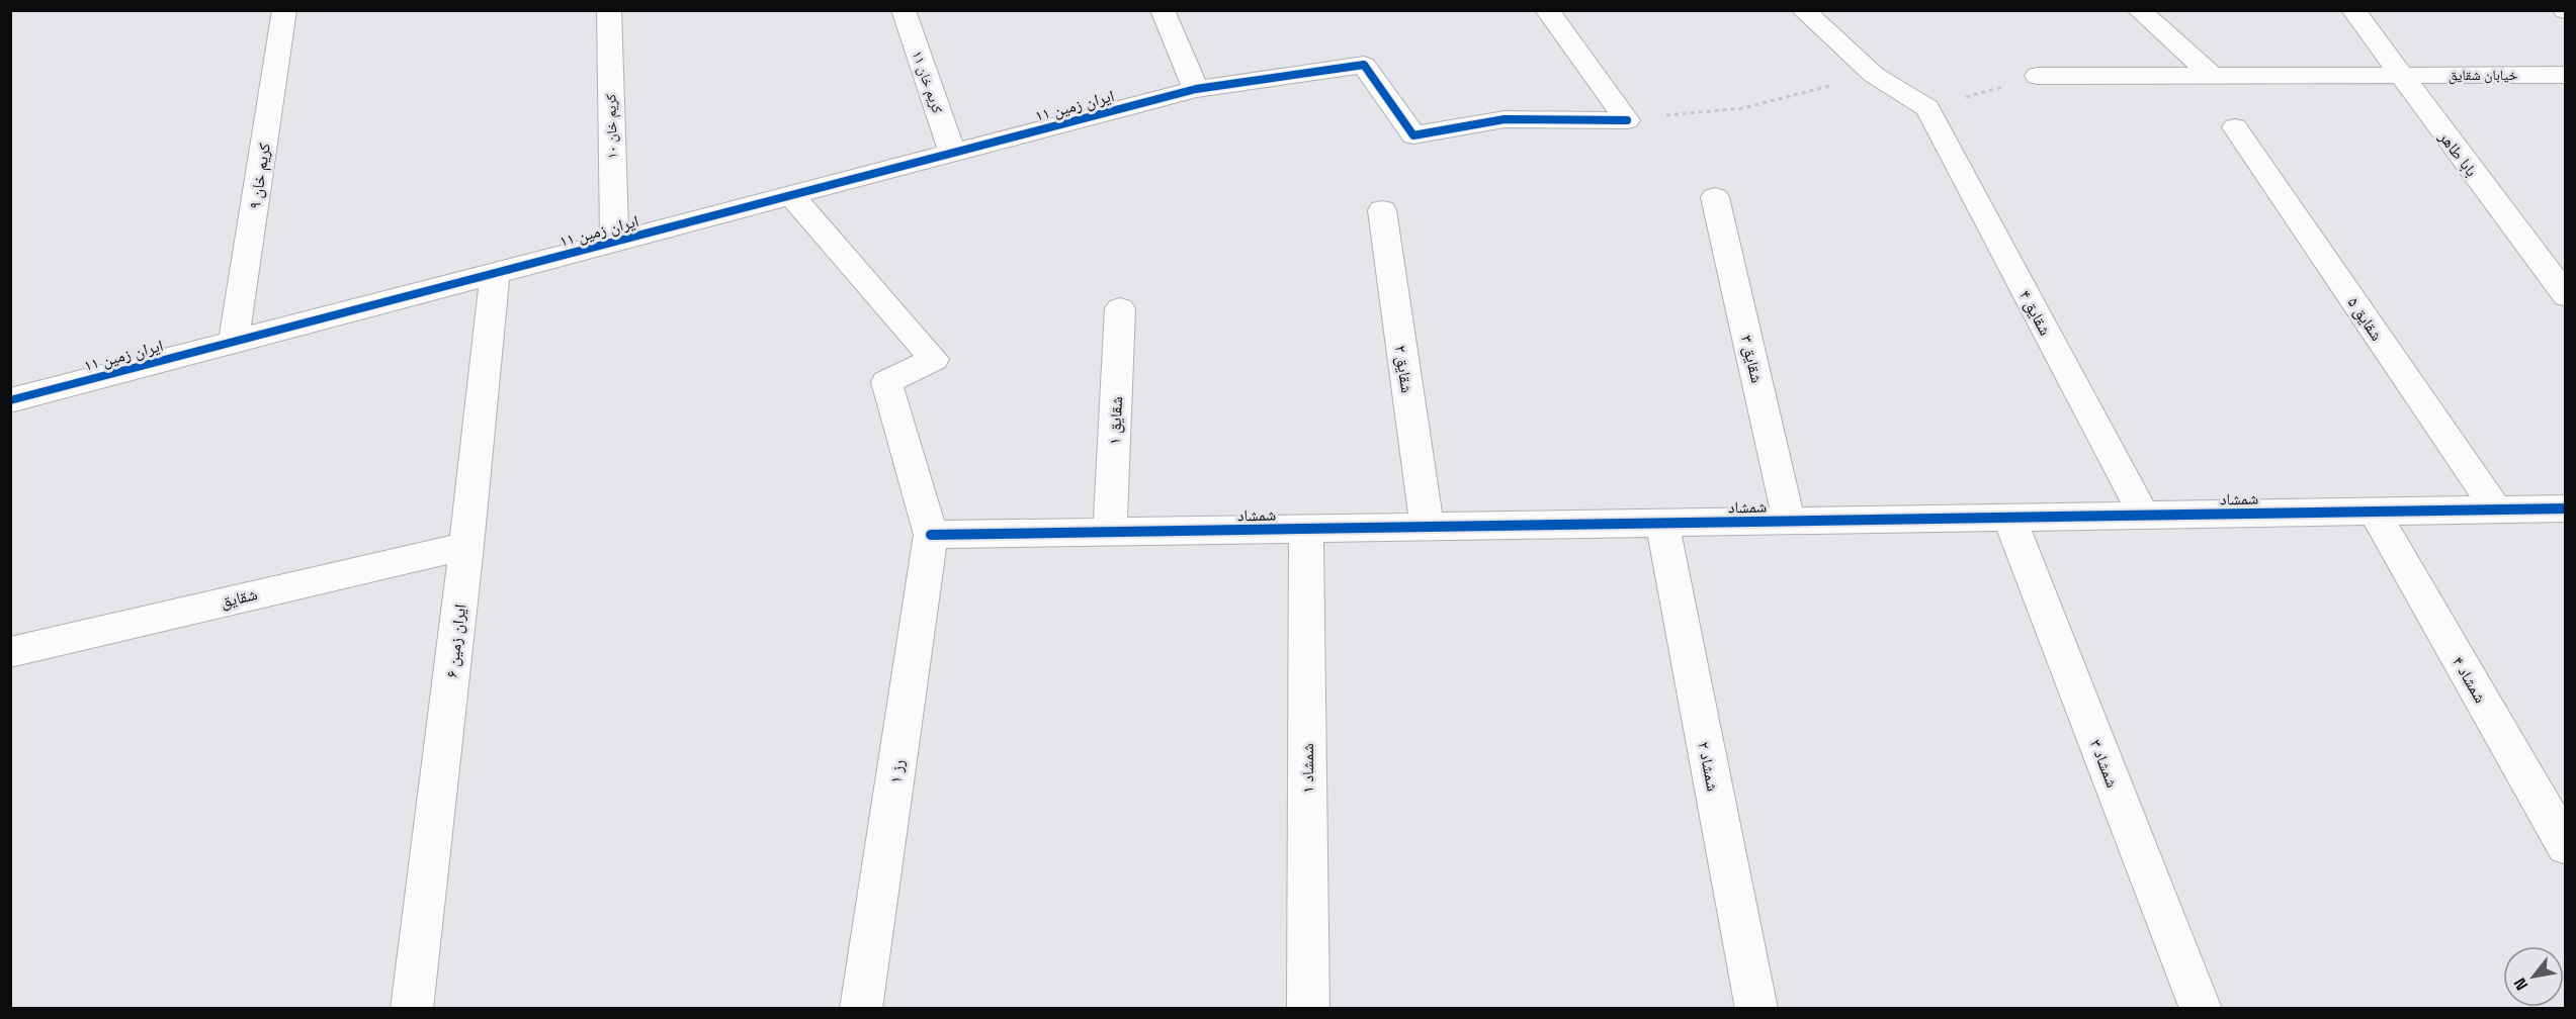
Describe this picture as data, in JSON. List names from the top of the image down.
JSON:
{
  "streets": {
    "street": [
      "خیابان شقایق",
      "کریم خان ۱۱",
      "ایران زمین ۱۱",
      "کریم خان ۱۰",
      "بابا طاهر",
      "کریم خان ۹",
      "شقایق ۴",
      "شقایق ۵",
      "شقایق ۳",
      "شقایق ۲",
      "شقایق ۱",
      "شمشاد",
      "شقایق",
      "ایران زمین ۶",
      "شمشاد ۴",
      "شمشاد ۳",
      "شمشاد ۲",
      "شمشاد ۱",
      "رز ۱"
    ]
  },
  "crossings": [
    ["خیابان شقایق", "بابا طاهر"],
    ["کریم خان ۱۱", "ایران زمین ۱۱"],
    ["ایران زمین ۱۱", "کریم خان ۱۰"],
    ["ایران زمین ۱۱", "کریم خان ۹"],
    ["ایران زمین ۱۱", "ایران زمین ۶"],
    ["شقایق ۴", "شمشاد"],
    ["شقایق ۵", "شمشاد"],
    ["شقایق ۳", "شمشاد"],
    ["شقایق ۲", "شمشاد"],
    ["شقایق ۱", "شمشاد"],
    ["شمشاد", "شمشاد ۴"],
    ["شمشاد", "شمشاد ۳"],
    ["شمشاد", "شمشاد ۲"],
    ["شمشاد", "شمشاد ۱"],
    ["شمشاد", "رز ۱"],
    ["شقایق", "ایران زمین ۶"]
  ],
  "north": "bottom left"
}
